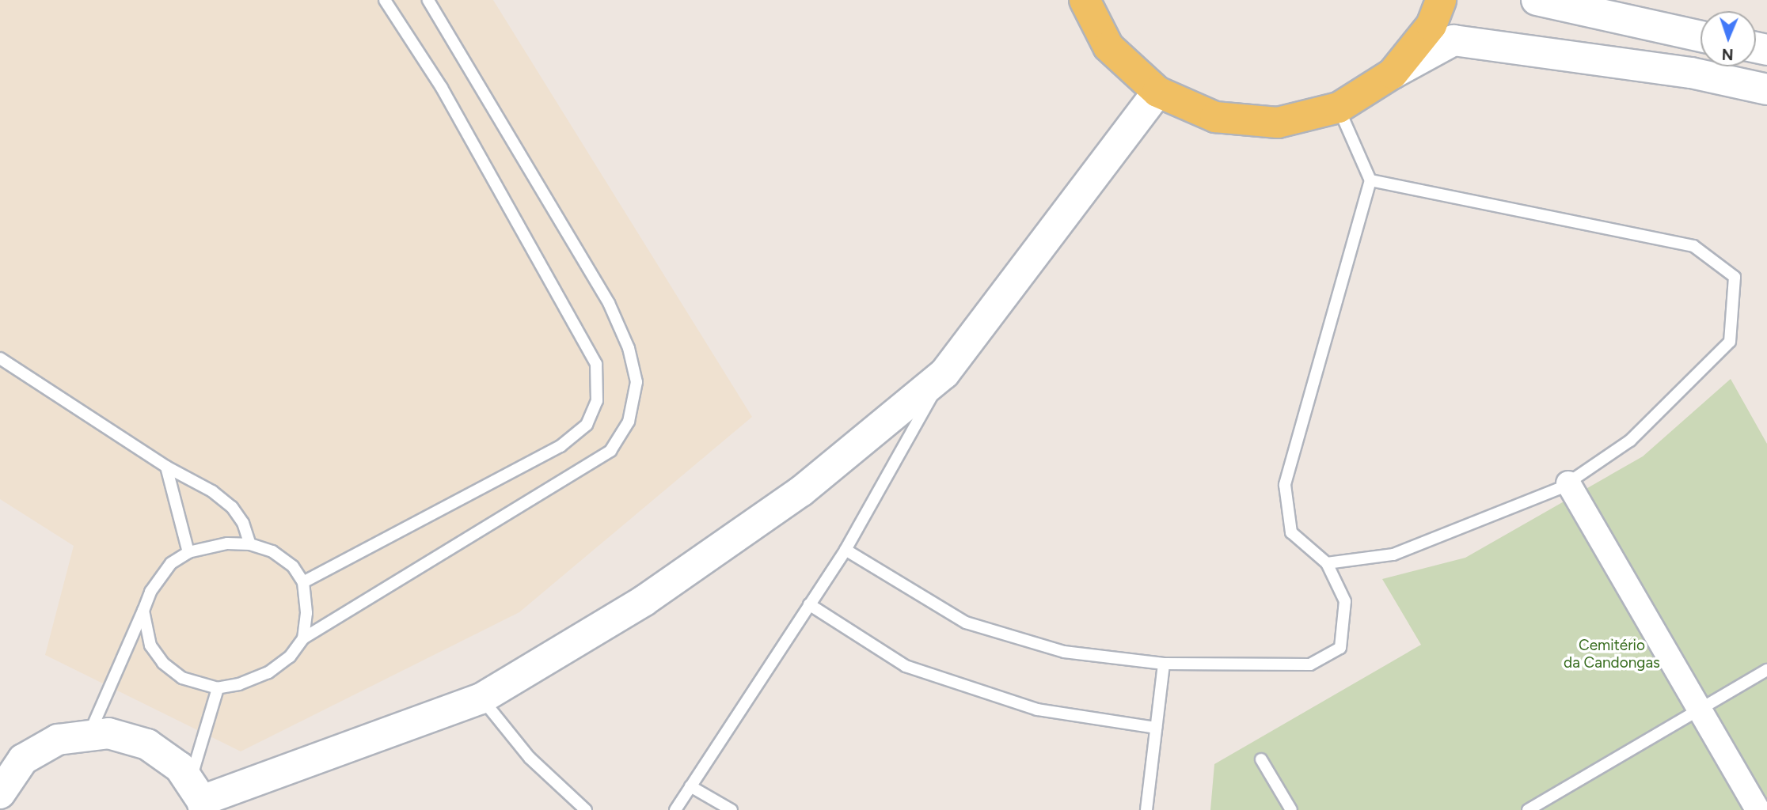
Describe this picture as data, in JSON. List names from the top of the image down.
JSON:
{
  "parks": ["Cemitério da Candongas"],
  "north": "bottom"
}
